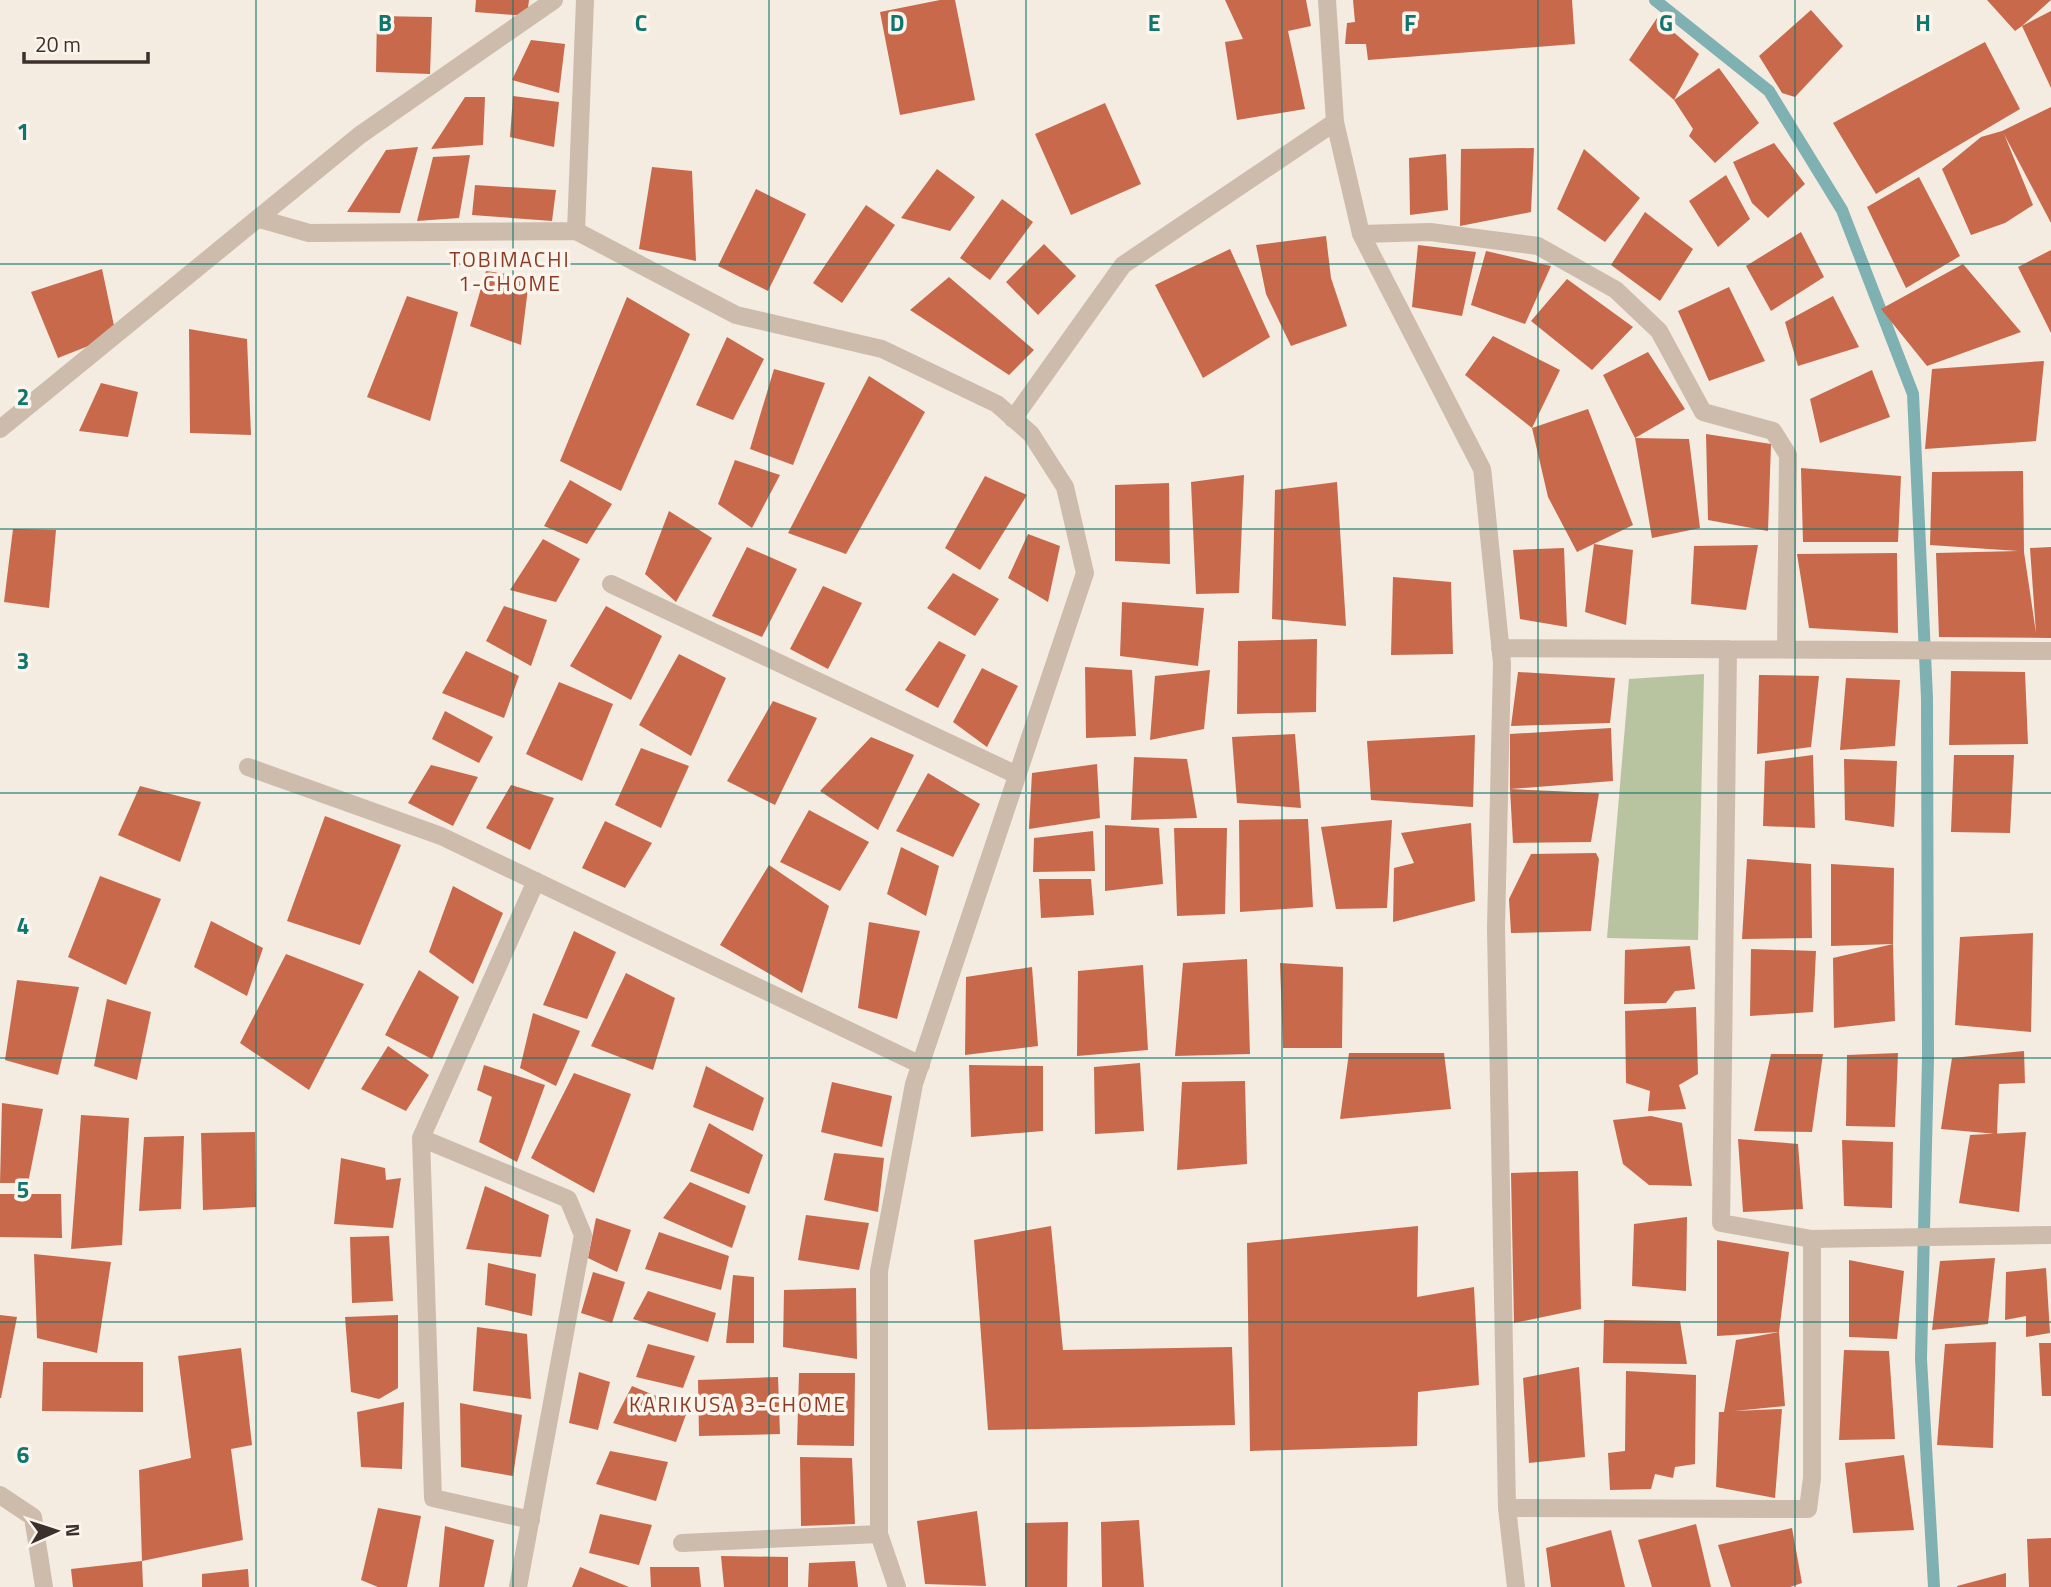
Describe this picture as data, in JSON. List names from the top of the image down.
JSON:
{
  "districts": ["TOBIMACHI 1-CHOME", "KARIKUSA 3-CHOME"],
  "scale_bar": "20 m",
  "north": "right",
  "grid": {
    "columns": [
      "B",
      "C",
      "D",
      "E",
      "F",
      "G",
      "H"
    ],
    "rows": [
      "1",
      "2",
      "3",
      "4",
      "5",
      "6"
    ]
  }
}
